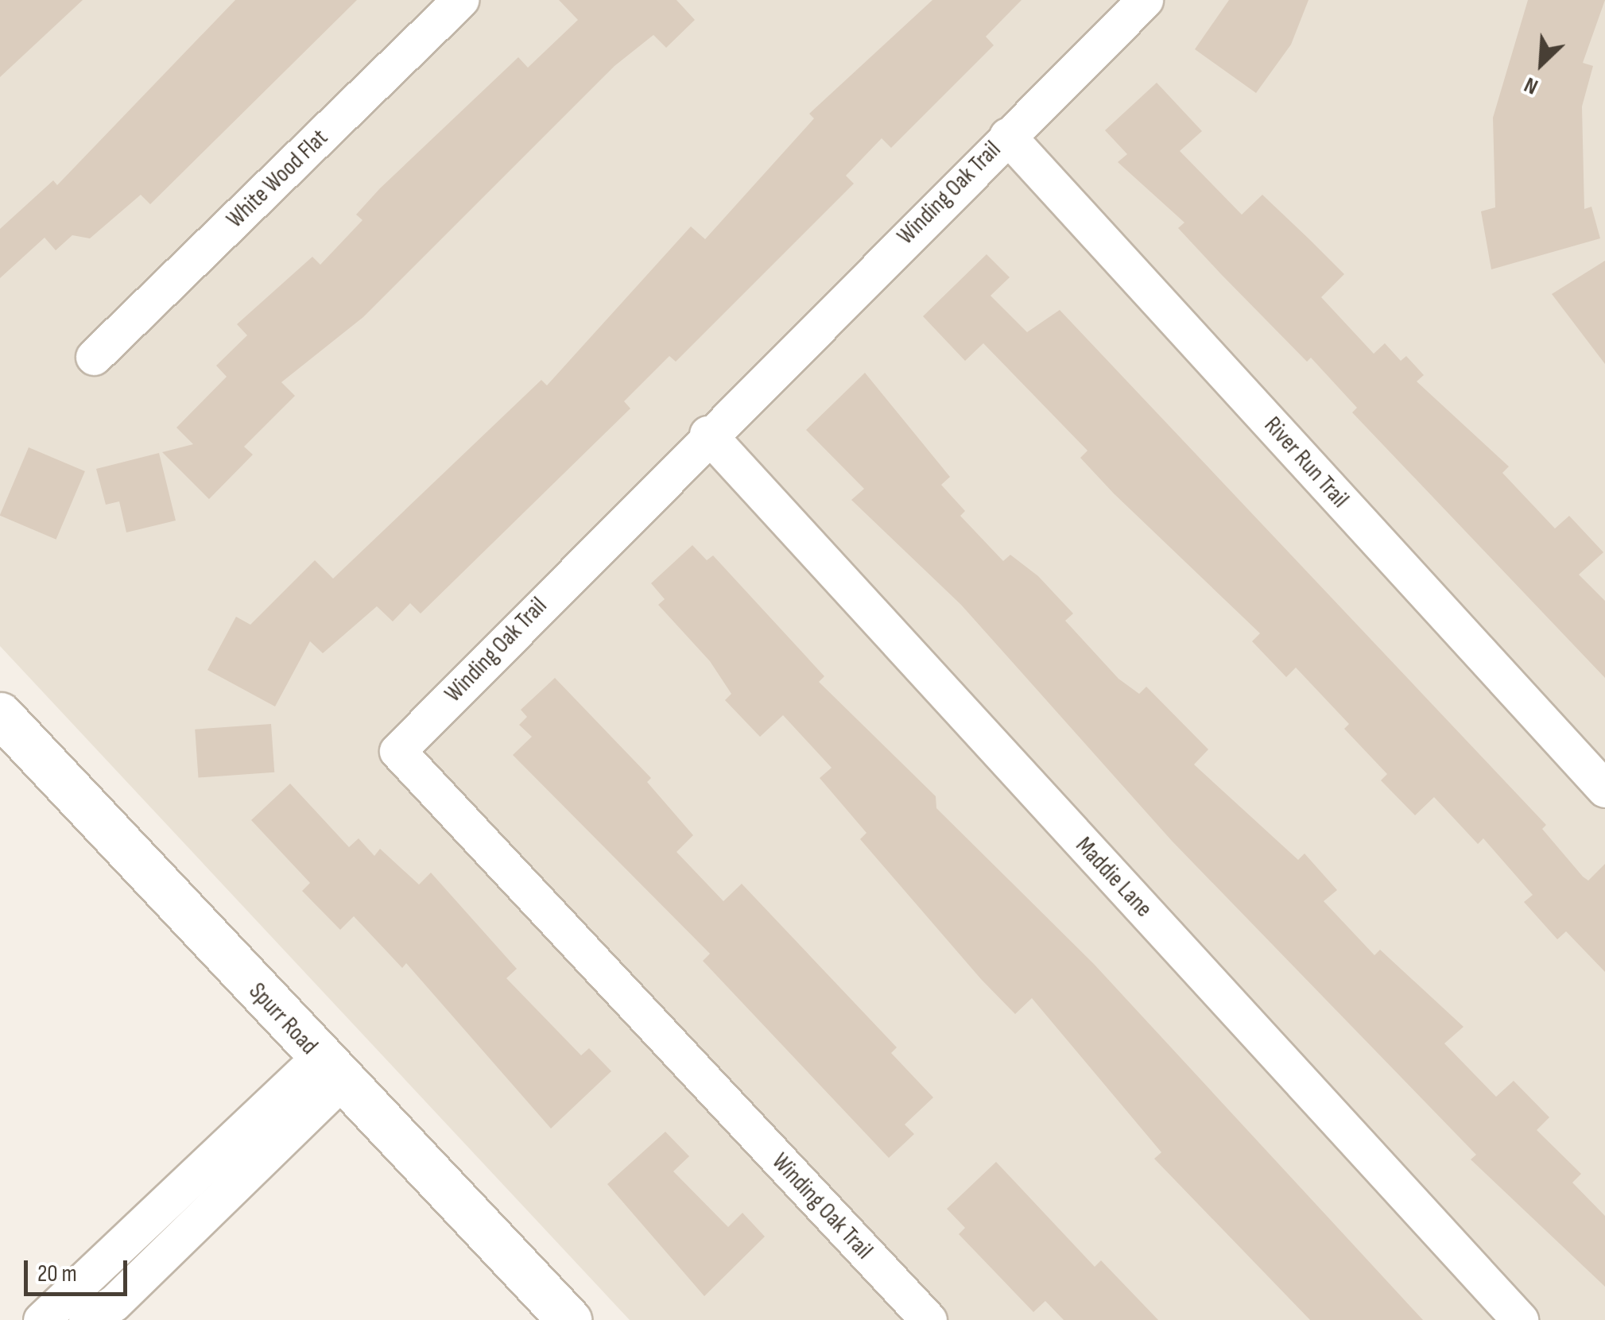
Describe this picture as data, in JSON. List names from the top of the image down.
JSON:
{
  "streets": {
    "street": [
      "White Wood Flat",
      "Winding Oak Trail",
      "River Run Trail",
      "Maddie Lane",
      "Spurr Road"
    ]
  },
  "crossings": [
    ["Winding Oak Trail", "River Run Trail"],
    ["Winding Oak Trail", "Maddie Lane"]
  ],
  "scale_bar": "20 m",
  "north": "bottom left"
}
